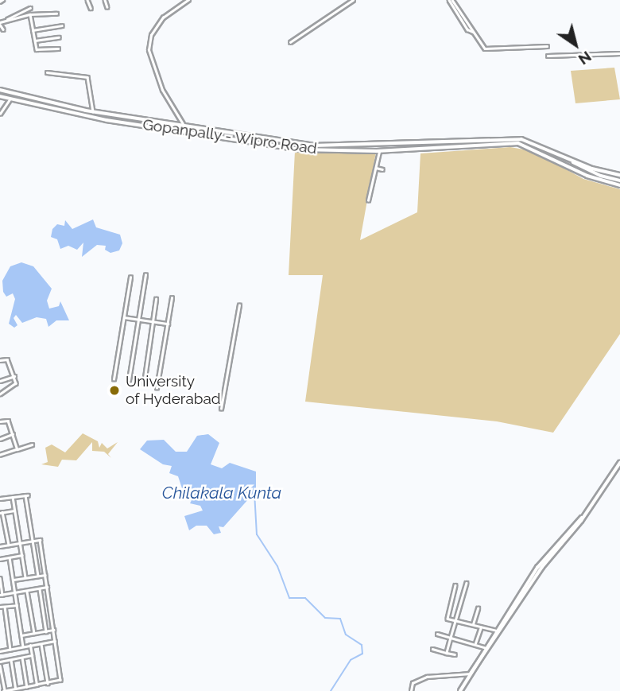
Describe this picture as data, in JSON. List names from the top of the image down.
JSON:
{
  "streets": {
    "main road": ["Gopanpally - Wipro Road"]
  },
  "water": ["Chilakala Kunta"],
  "places": ["University of Hyderabad"],
  "north": "bottom right"
}
